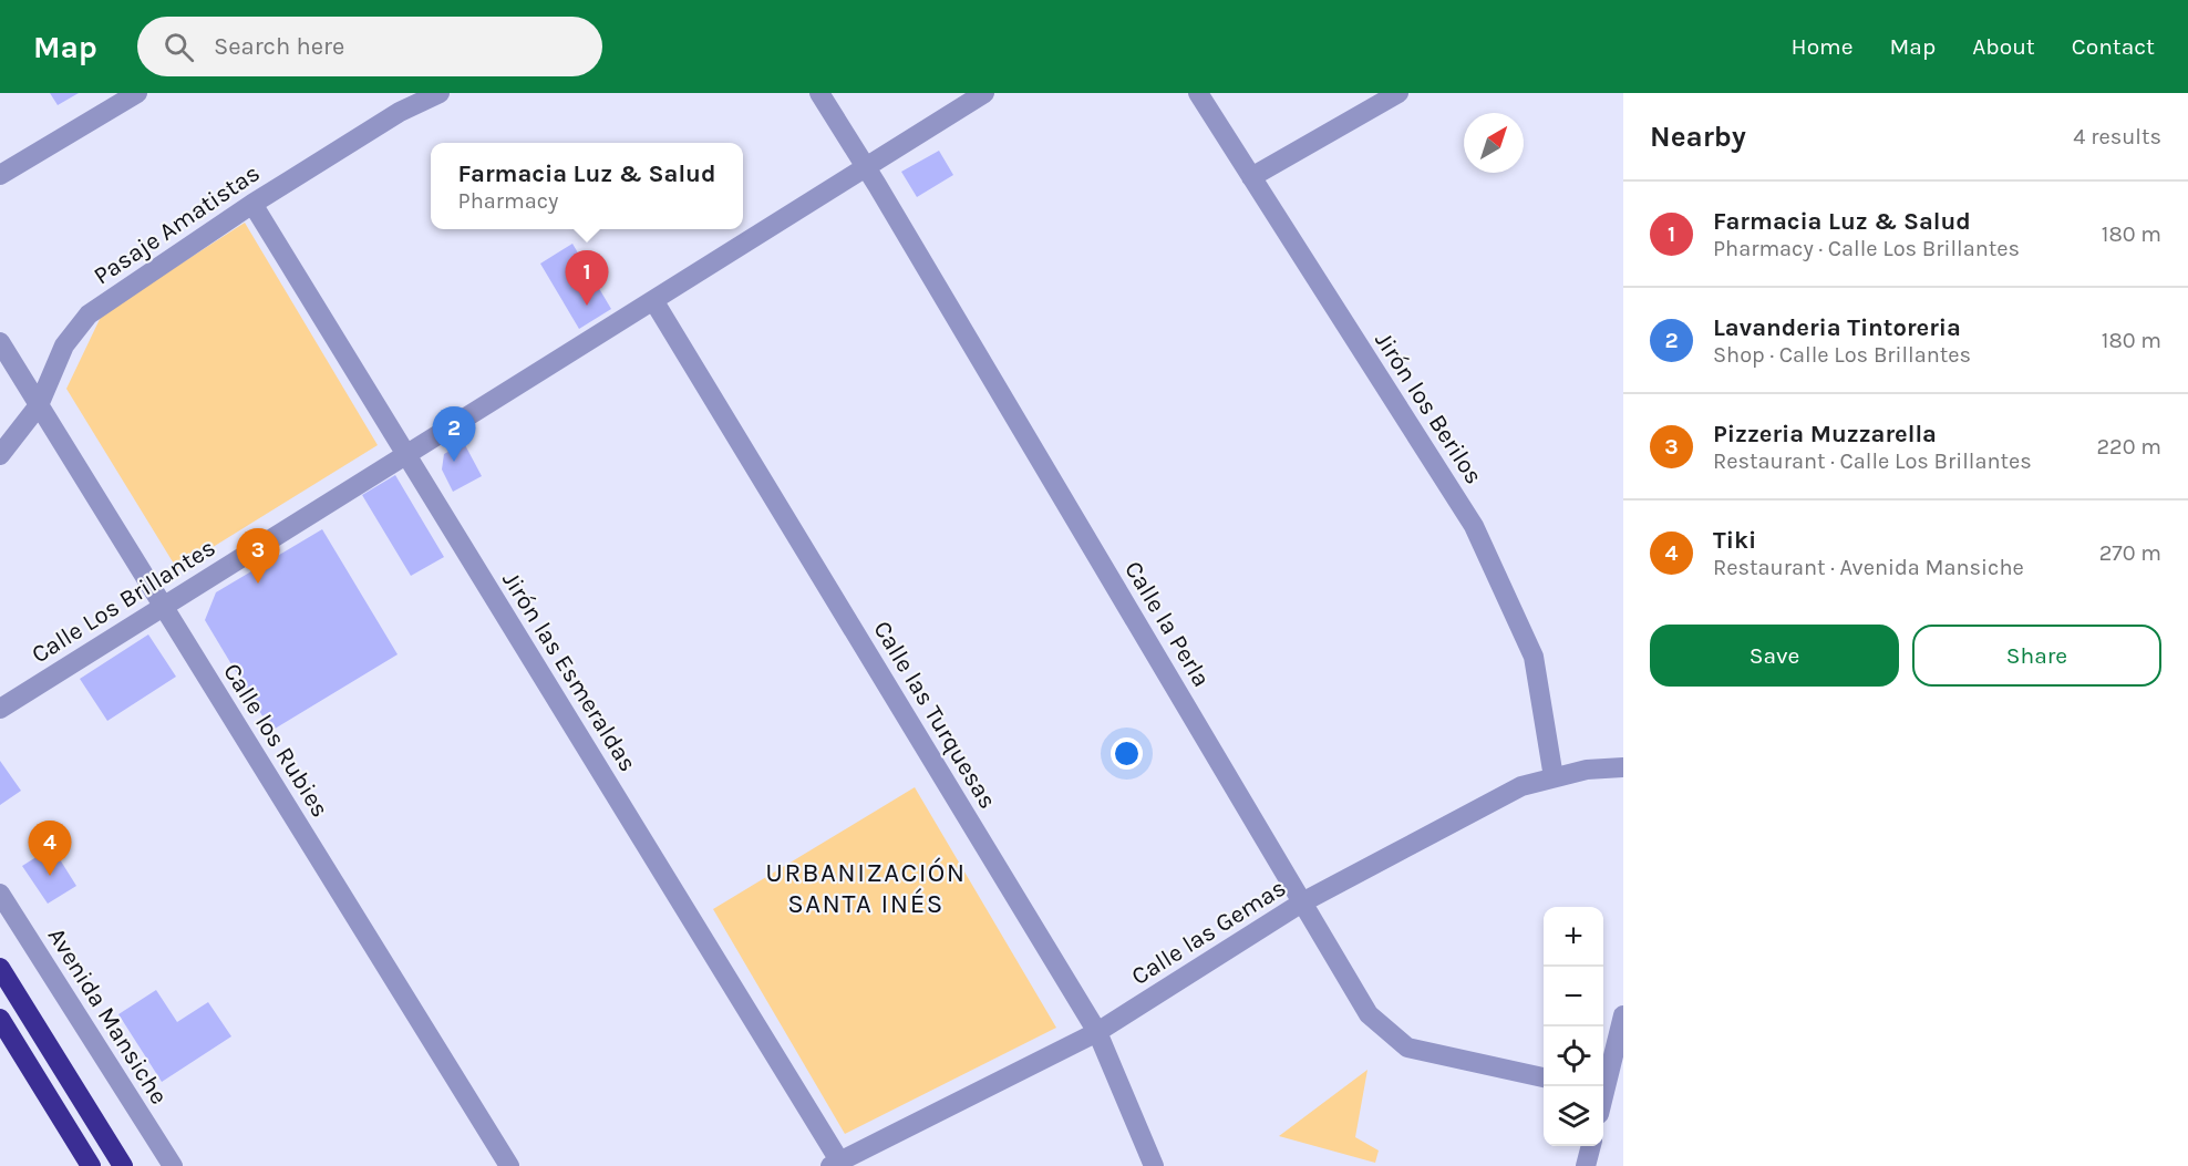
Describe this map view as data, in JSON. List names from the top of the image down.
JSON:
{
  "streets": {
    "street": [
      "Pasaje Amatistas",
      "Jirón los Berilos",
      "Calle Los Brillantes",
      "Calle la Perla",
      "Jirón las Esmeraldas",
      "Calle las Turquesas",
      "Calle los Rubies",
      "Calle las Gemas",
      "Avenida Mansiche"
    ]
  },
  "crossings": [
    ["Pasaje Amatistas", "Jirón las Esmeraldas"],
    ["Pasaje Amatistas", "Calle los Rubies"],
    ["Jirón los Berilos", "Calle las Gemas"],
    ["Calle Los Brillantes", "Calle la Perla"],
    ["Calle Los Brillantes", "Jirón las Esmeraldas"],
    ["Calle Los Brillantes", "Calle las Turquesas"],
    ["Calle Los Brillantes", "Calle los Rubies"],
    ["Calle la Perla", "Calle las Gemas"],
    ["Jirón las Esmeraldas", "Calle las Gemas"],
    ["Calle las Turquesas", "Calle las Gemas"]
  ],
  "districts": ["URBANIZACIÓN SANTA INÉS"],
  "north": "top right",
  "page": {
    "header": "Map",
    "search": "Search here",
    "nav": [
      "Home",
      "Map",
      "About",
      "Contact"
    ],
    "heading": ["Nearby", "4 results"],
    "popup": ["Farmacia Luz & Salud", "Pharmacy"],
    "list": [
      {
        "mark": "1",
        "name": "Farmacia Luz & Salud",
        "note": "Pharmacy · Calle Los Brillantes",
        "value": "180 m"
      },
      {
        "mark": "2",
        "name": "Lavanderia Tintoreria",
        "note": "Shop · Calle Los Brillantes",
        "value": "180 m"
      },
      {
        "mark": "3",
        "name": "Pizzeria Muzzarella",
        "note": "Restaurant · Calle Los Brillantes",
        "value": "220 m"
      },
      {
        "mark": "4",
        "name": "Tiki",
        "note": "Restaurant · Avenida Mansiche",
        "value": "270 m"
      }
    ],
    "pins": [
      "1",
      "2",
      "3",
      "4"
    ],
    "buttons": ["Save", "Share"],
    "map_buttons": ["+", "−"]
  }
}
